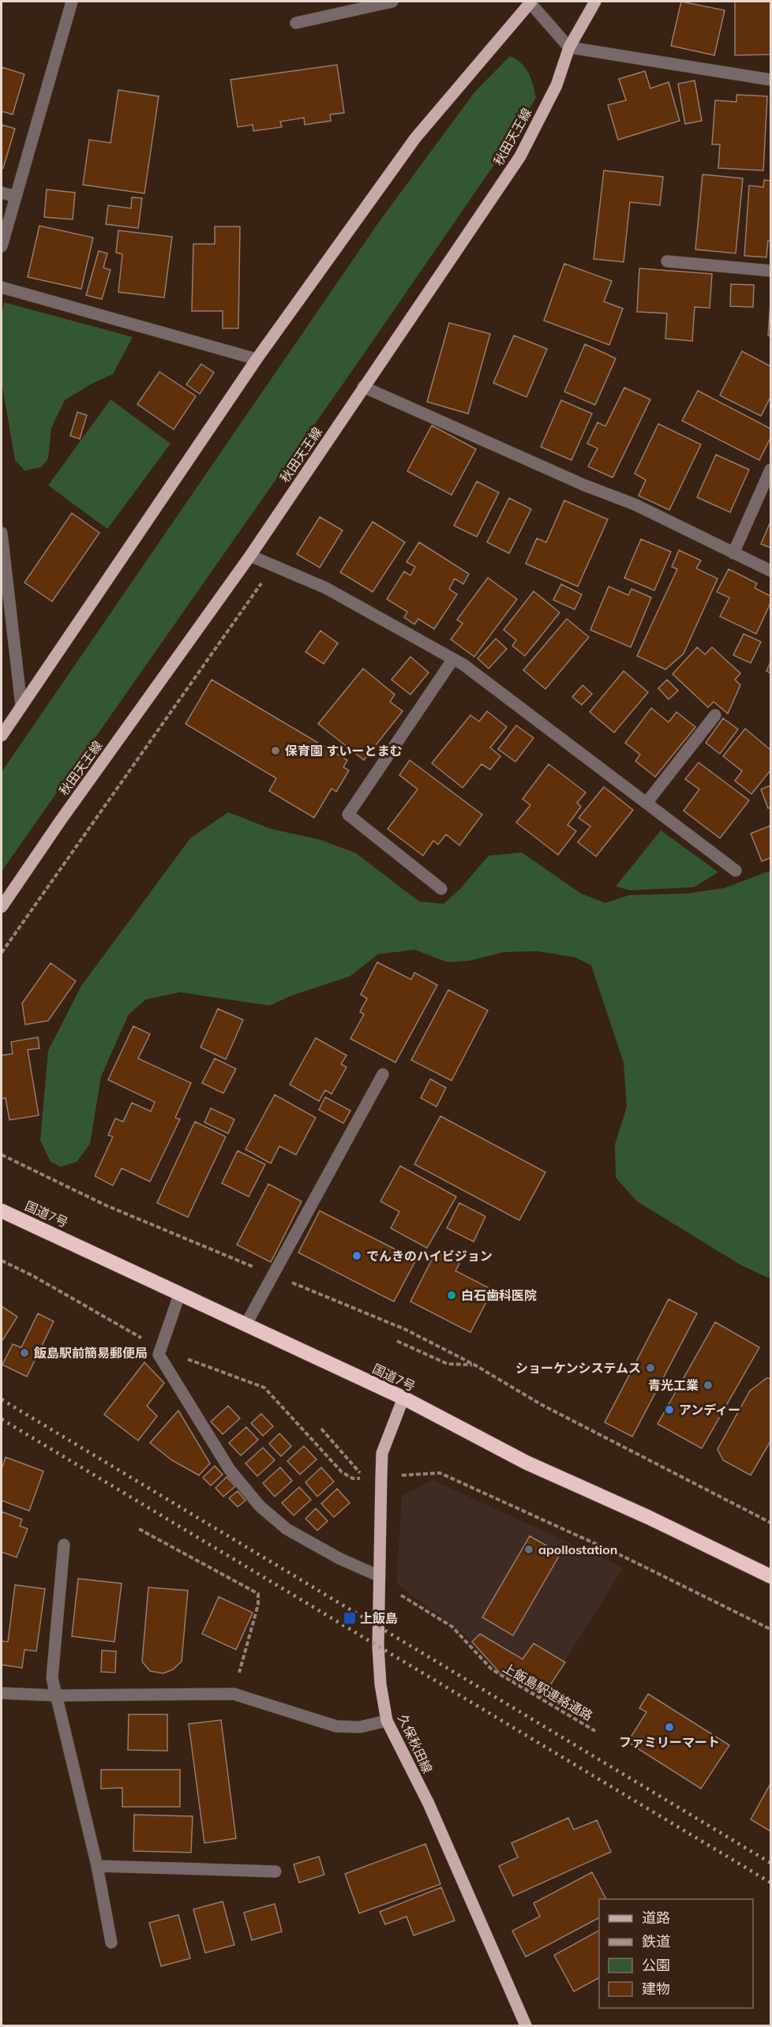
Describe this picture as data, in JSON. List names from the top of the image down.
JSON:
{
  "streets": {
    "highway": ["国道7号"],
    "main road": ["秋田天王線", "久保秋田線"],
    "path": ["上飯島駅連絡通路"]
  },
  "crossings": [
    ["国道7号", "久保秋田線"],
    ["上飯島駅連絡通路", "久保秋田線"]
  ],
  "places": {
    "other": [
      "保育園 すいーとまむ",
      "でんきのハイビジョン",
      "白石歯科医院",
      "飯島駅前簡易郵便局",
      "ショーケンシステムス",
      "青光工業",
      "アンディー",
      "apollostation",
      "ファミリーマート"
    ],
    "transit": ["上飯島"]
  },
  "legend": [
    "道路",
    "鉄道",
    "公園",
    "建物"
  ]
}
